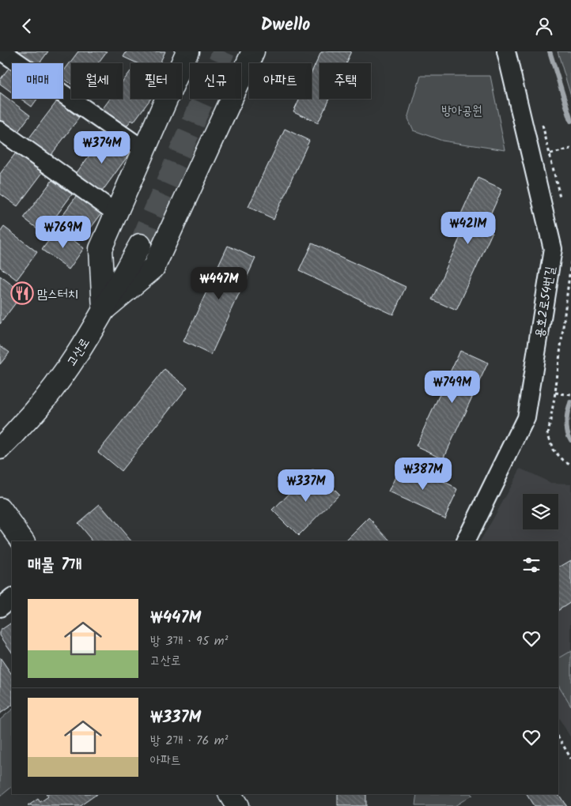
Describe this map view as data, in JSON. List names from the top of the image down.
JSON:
{
  "streets": {
    "street": ["용호2로54번길", "고산로"]
  },
  "parks": ["방아공원"],
  "places": {
    "restaurant": ["맘스터치"]
  },
  "page": {
    "header": "Dwello",
    "chip": [
      "매매",
      "월세",
      "필터",
      "신규",
      "아파트",
      "주택"
    ],
    "price": [
      "₩374M",
      "₩421M",
      "₩769M",
      "₩447M",
      "₩749M",
      "₩387M",
      "₩337M"
    ],
    "heading": "매물 7개",
    "list": [
      {
        "name": "₩447M",
        "note": "방 3개 · 95 m² · 고산로"
      },
      {
        "name": "₩337M",
        "note": "방 2개 · 76 m² · 아파트"
      }
    ]
  }
}
